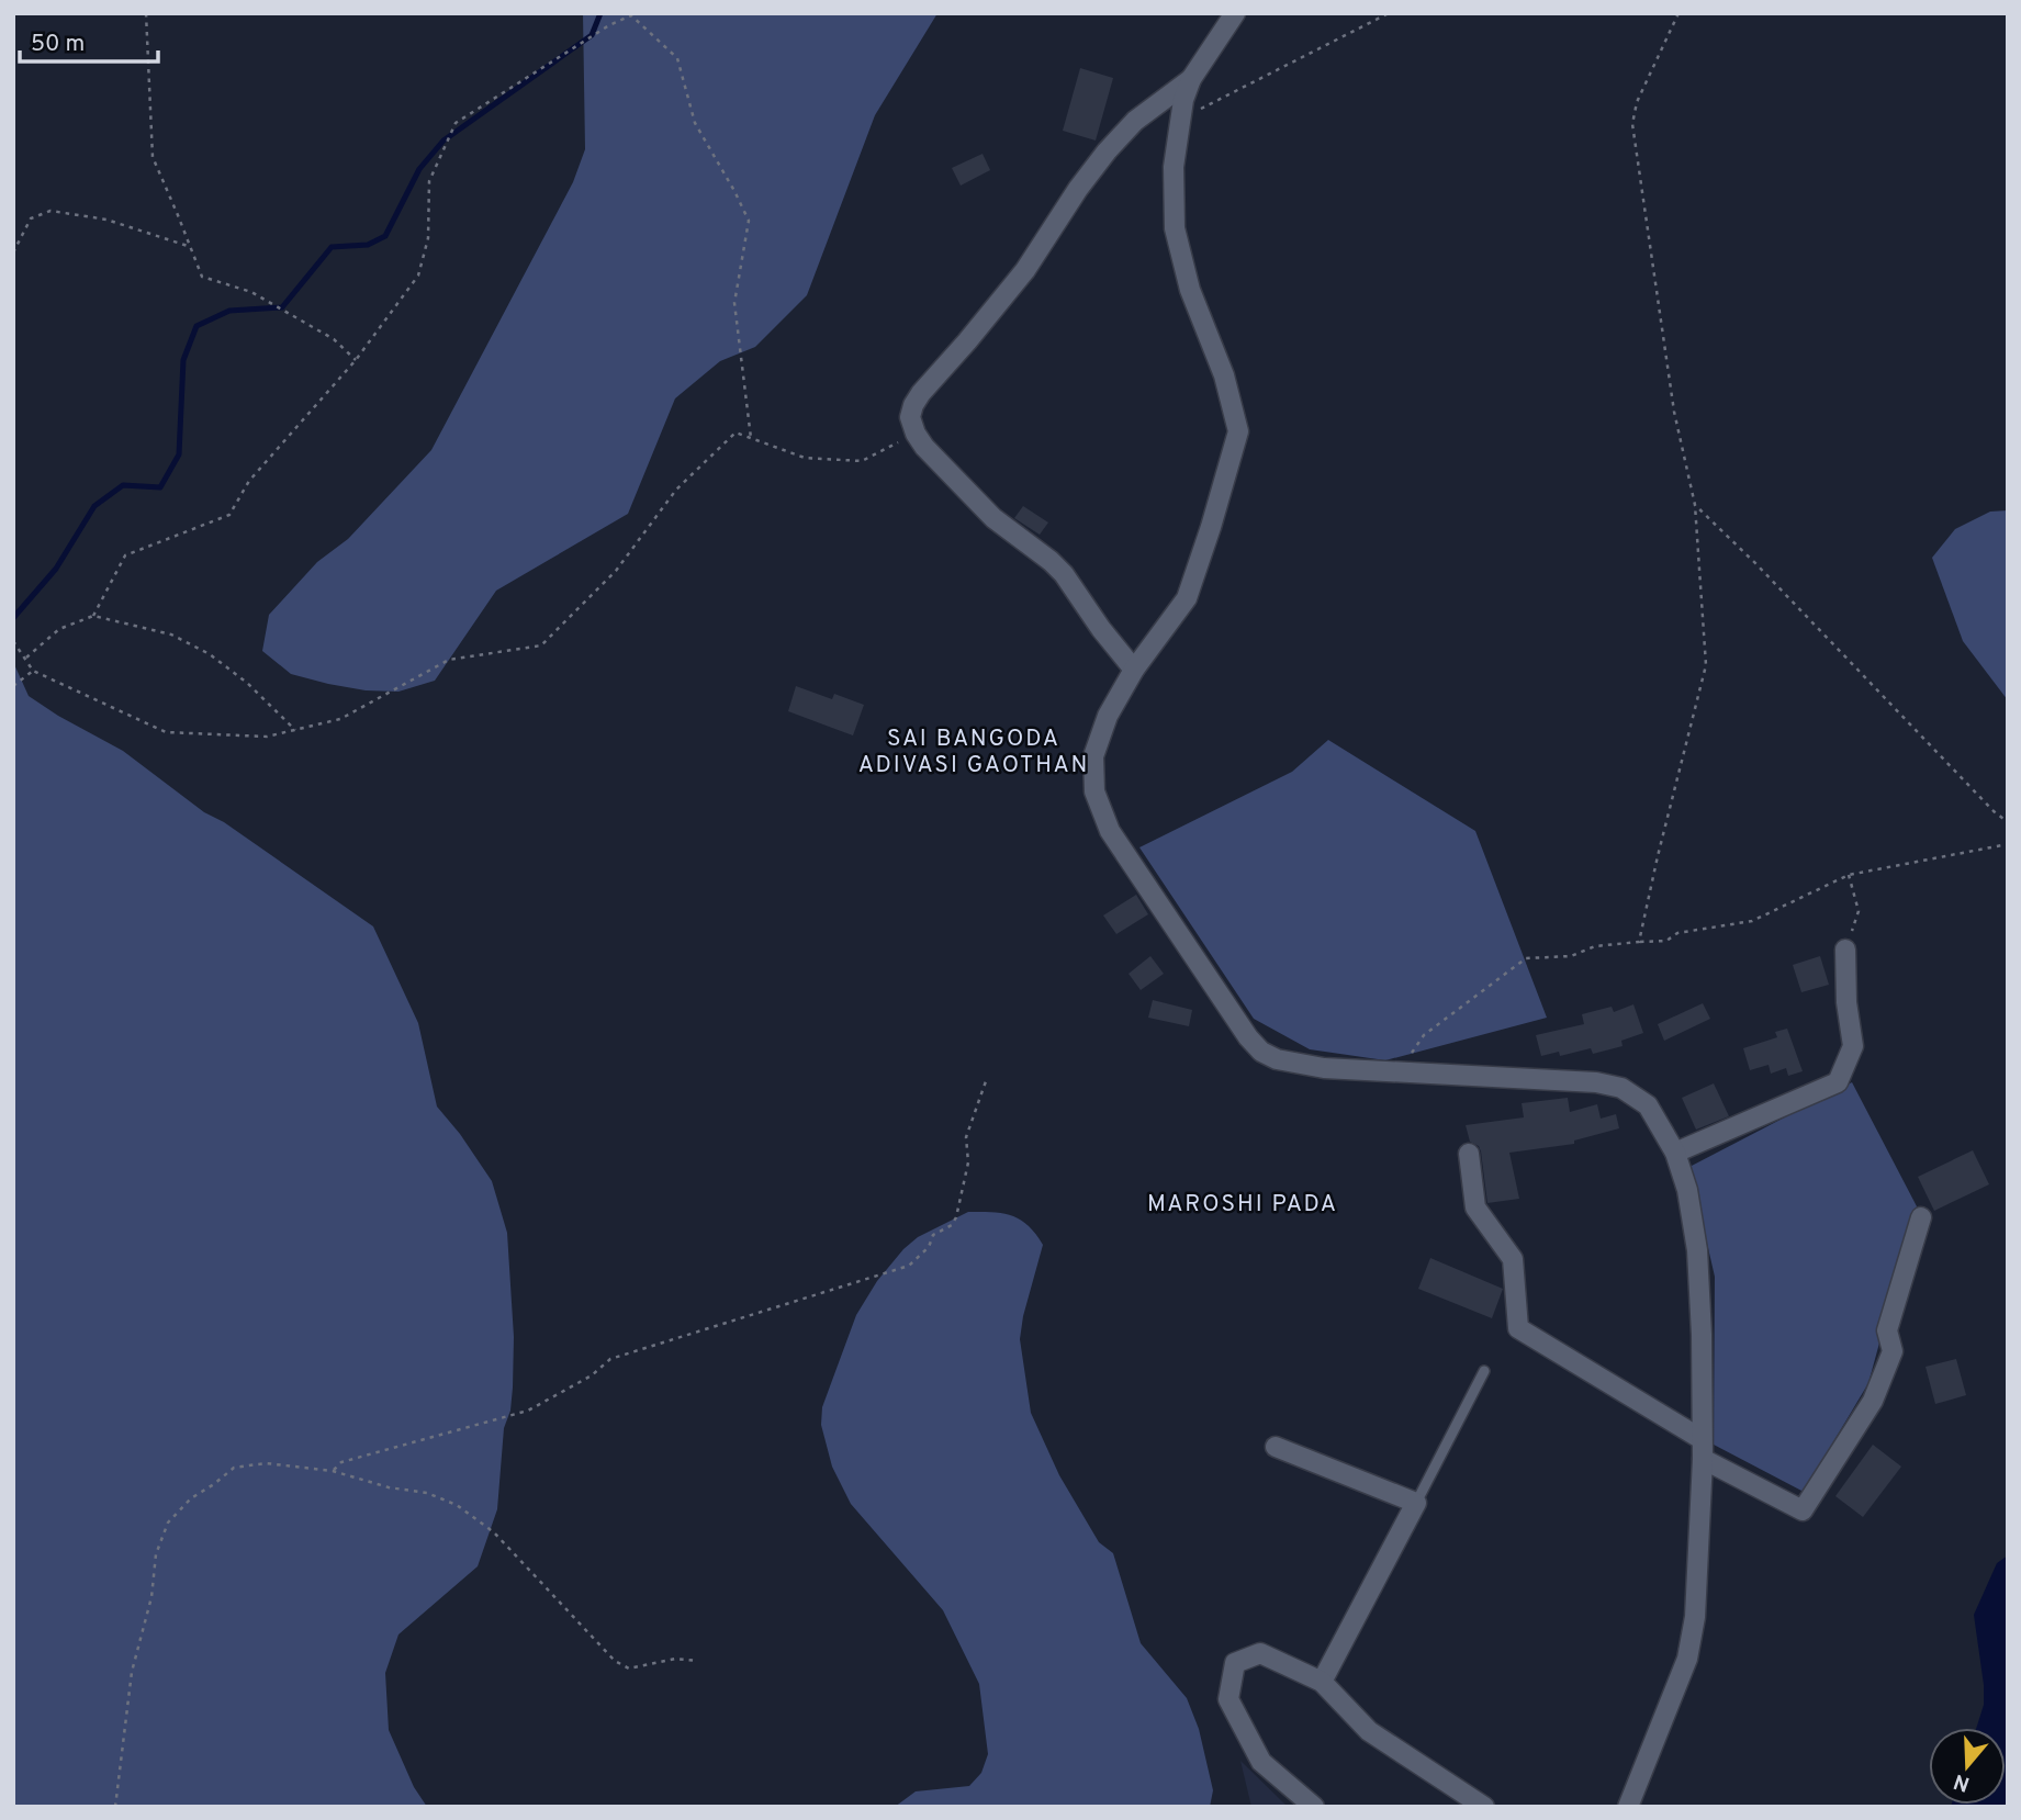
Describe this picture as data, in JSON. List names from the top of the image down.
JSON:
{
  "districts": ["SAI BANGODA ADIVASI GAOTHAN", "MAROSHI PADA"],
  "scale_bar": "50 m",
  "north": "bottom"
}
